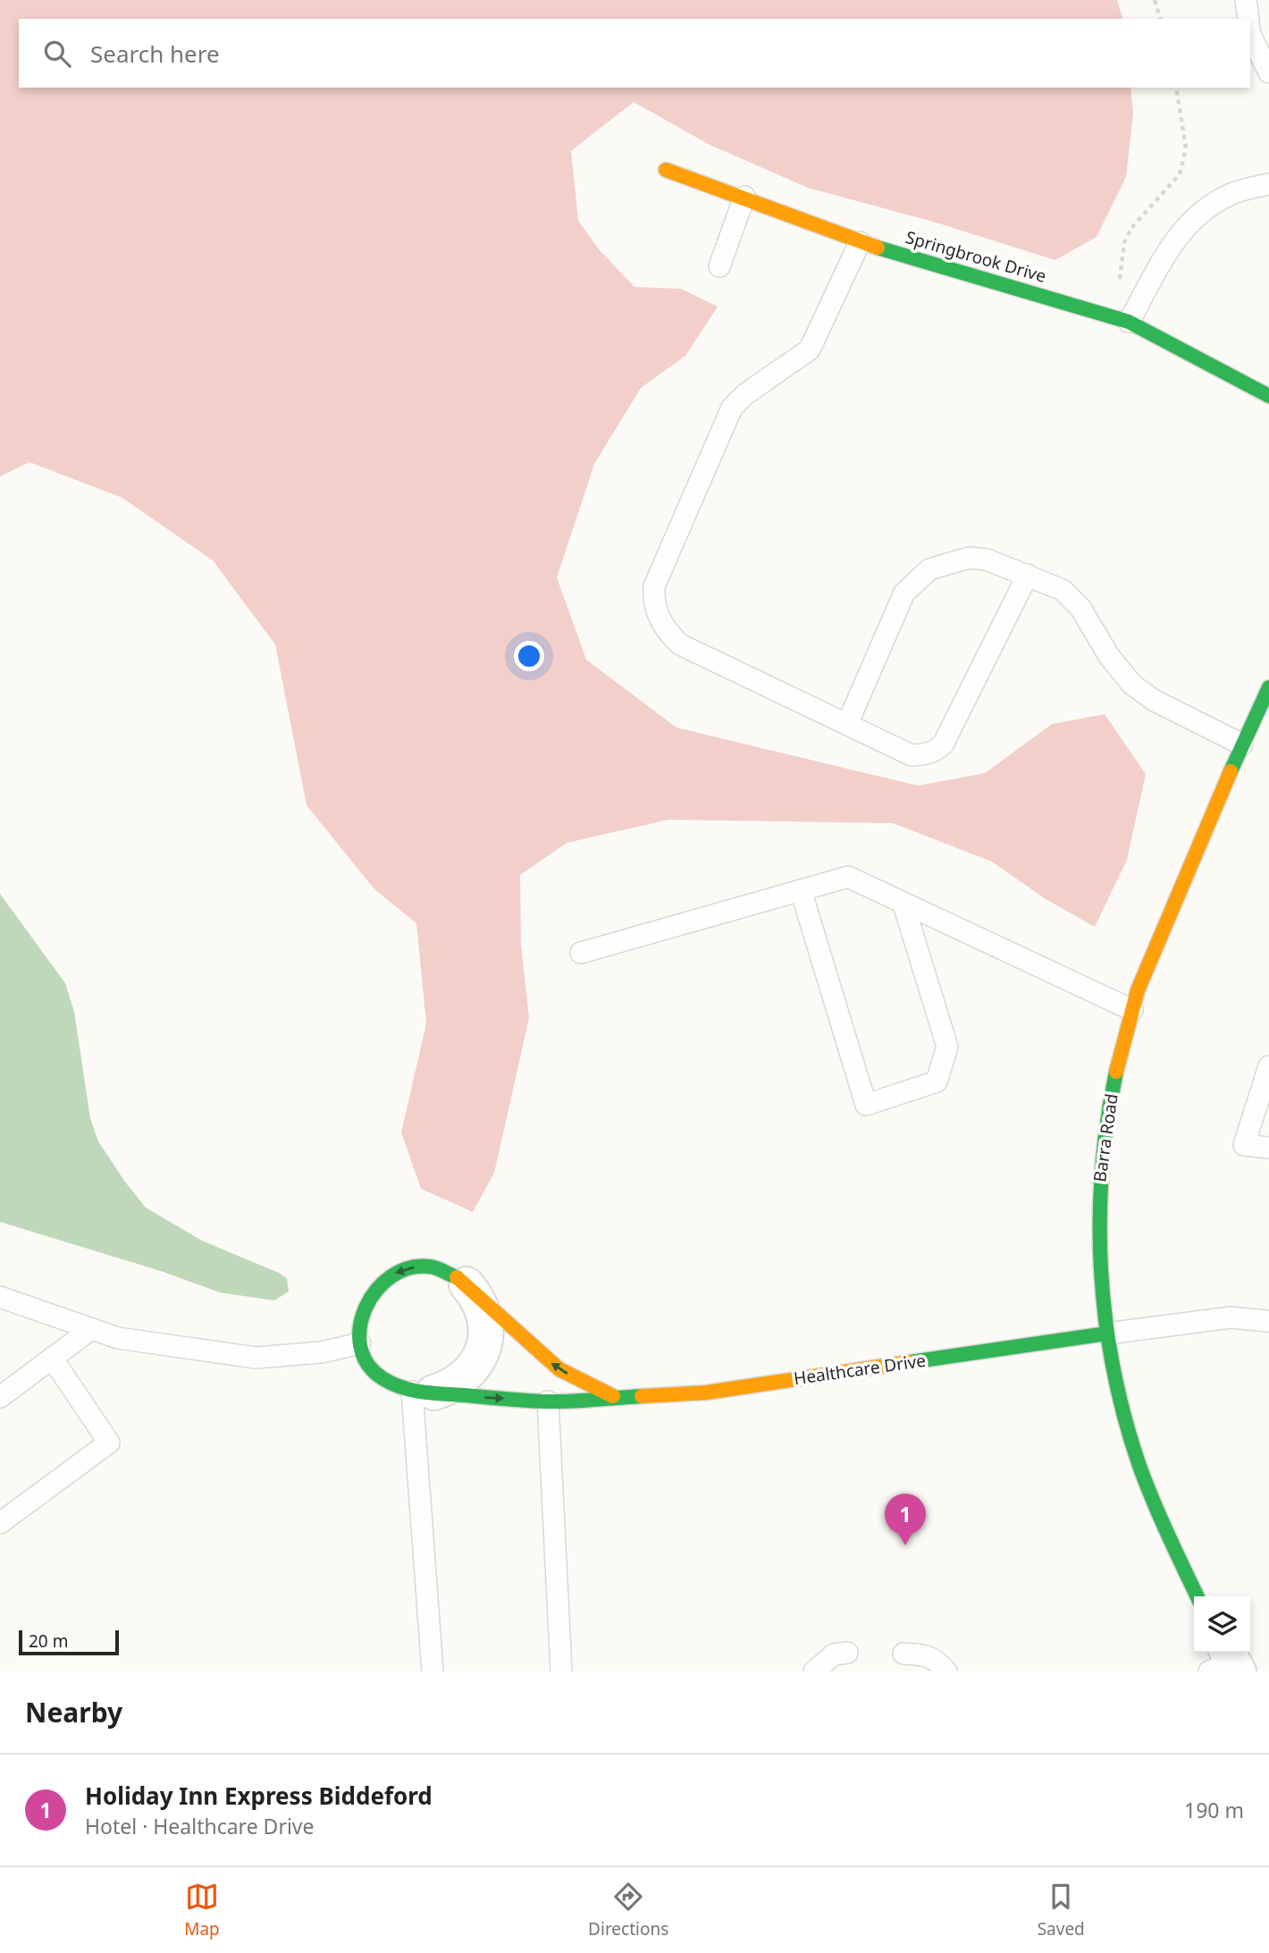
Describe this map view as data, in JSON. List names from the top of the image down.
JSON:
{
  "streets": {
    "street": ["Springbrook Drive", "Barra Road", "Healthcare Drive"]
  },
  "crossings": [
    ["Barra Road", "Healthcare Drive"]
  ],
  "scale_bar": "20 m",
  "page": {
    "search": "Search here",
    "pins": "1",
    "scale": "20 m",
    "heading": "Nearby",
    "list": [
      {
        "mark": "1",
        "name": "Holiday Inn Express Biddeford",
        "note": "Hotel · Healthcare Drive",
        "value": "190 m"
      }
    ],
    "nav": ["Map", "Directions", "Saved"]
  }
}
